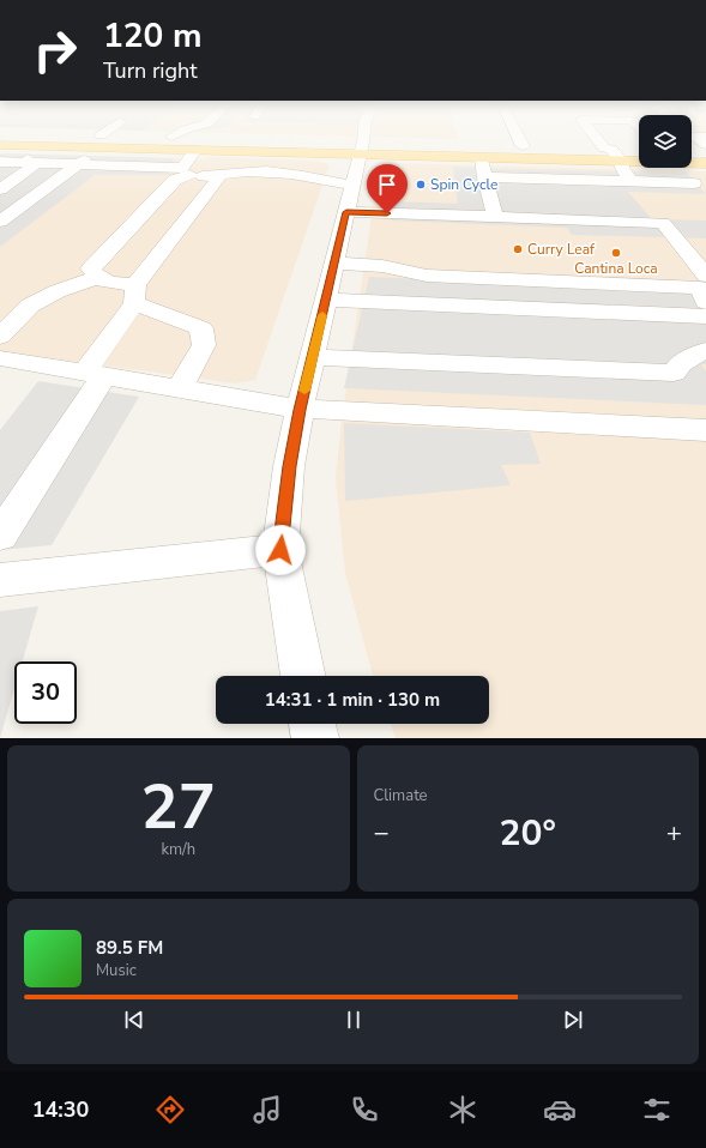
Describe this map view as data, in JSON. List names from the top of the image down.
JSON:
{
  "places": ["Spin Cycle", "Curry Leaf", "Cantina Loca"],
  "page": {
    "turn": ["120 m", "Turn right"],
    "limit": "30",
    "trip": "14:31 · 1 min · 130 m",
    "tile": [
      ["27", "km/h"],
      "Climate"
    ],
    "heat": ["−", "20°", "+"],
    "song": ["89.5 FM", "Music"],
    "tabs": "14:30"
  }
}
